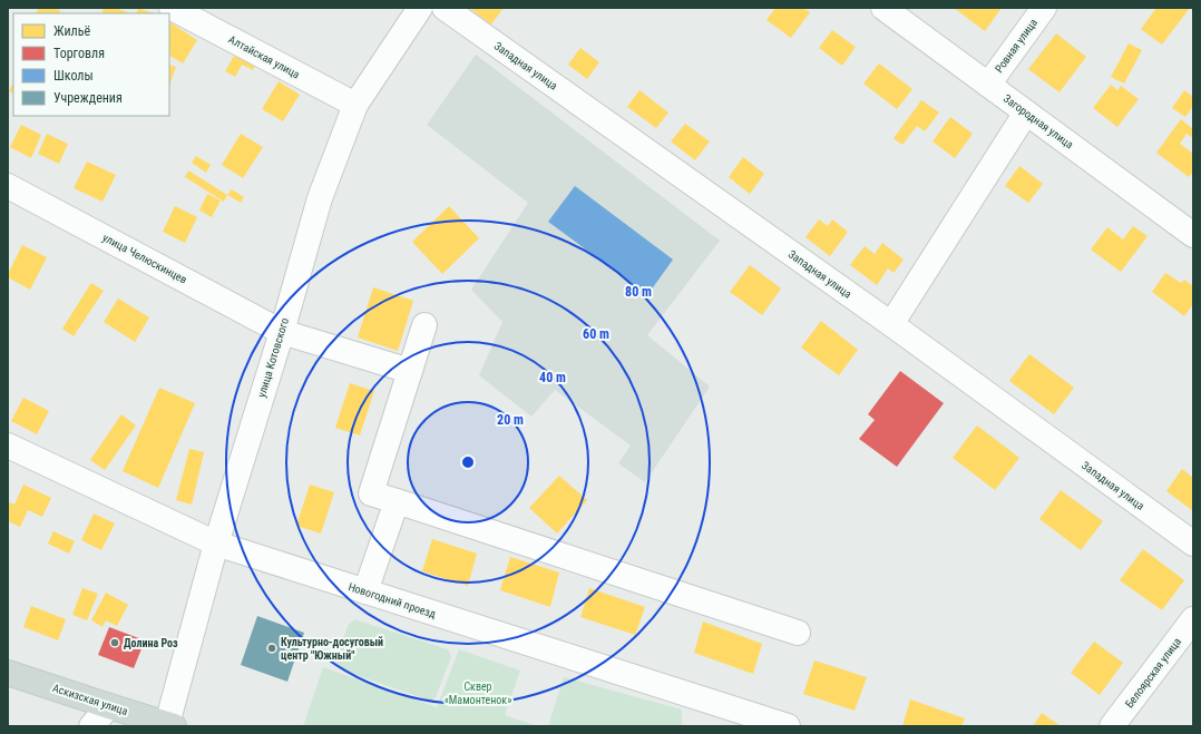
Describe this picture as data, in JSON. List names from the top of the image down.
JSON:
{
  "streets": {
    "main road": ["Аскизская улица"],
    "street": [
      "Ровная улица",
      "Алтайская улица",
      "Западная улица",
      "Загородная улица",
      "улица Челюскинцев",
      "улица Котовского",
      "Новогодний проезд",
      "Белоярская улица"
    ]
  },
  "crossings": [
    ["Ровная улица", "Загородная улица"],
    ["Алтайская улица", "улица Котовского"],
    ["улица Челюскинцев", "улица Котовского"],
    ["улица Котовского", "Новогодний проезд"],
    ["улица Котовского", "Аскизская улица"]
  ],
  "parks": ["Сквер «Мамонтенок»"],
  "places": ["Долина Роз", "Культурно-досуговый центр \"Южный\""],
  "legend": [
    "Жильё",
    "Торговля",
    "Школы",
    "Учреждения"
  ],
  "rings": [
    "80 m",
    "60 m",
    "40 m",
    "20 m"
  ]
}
